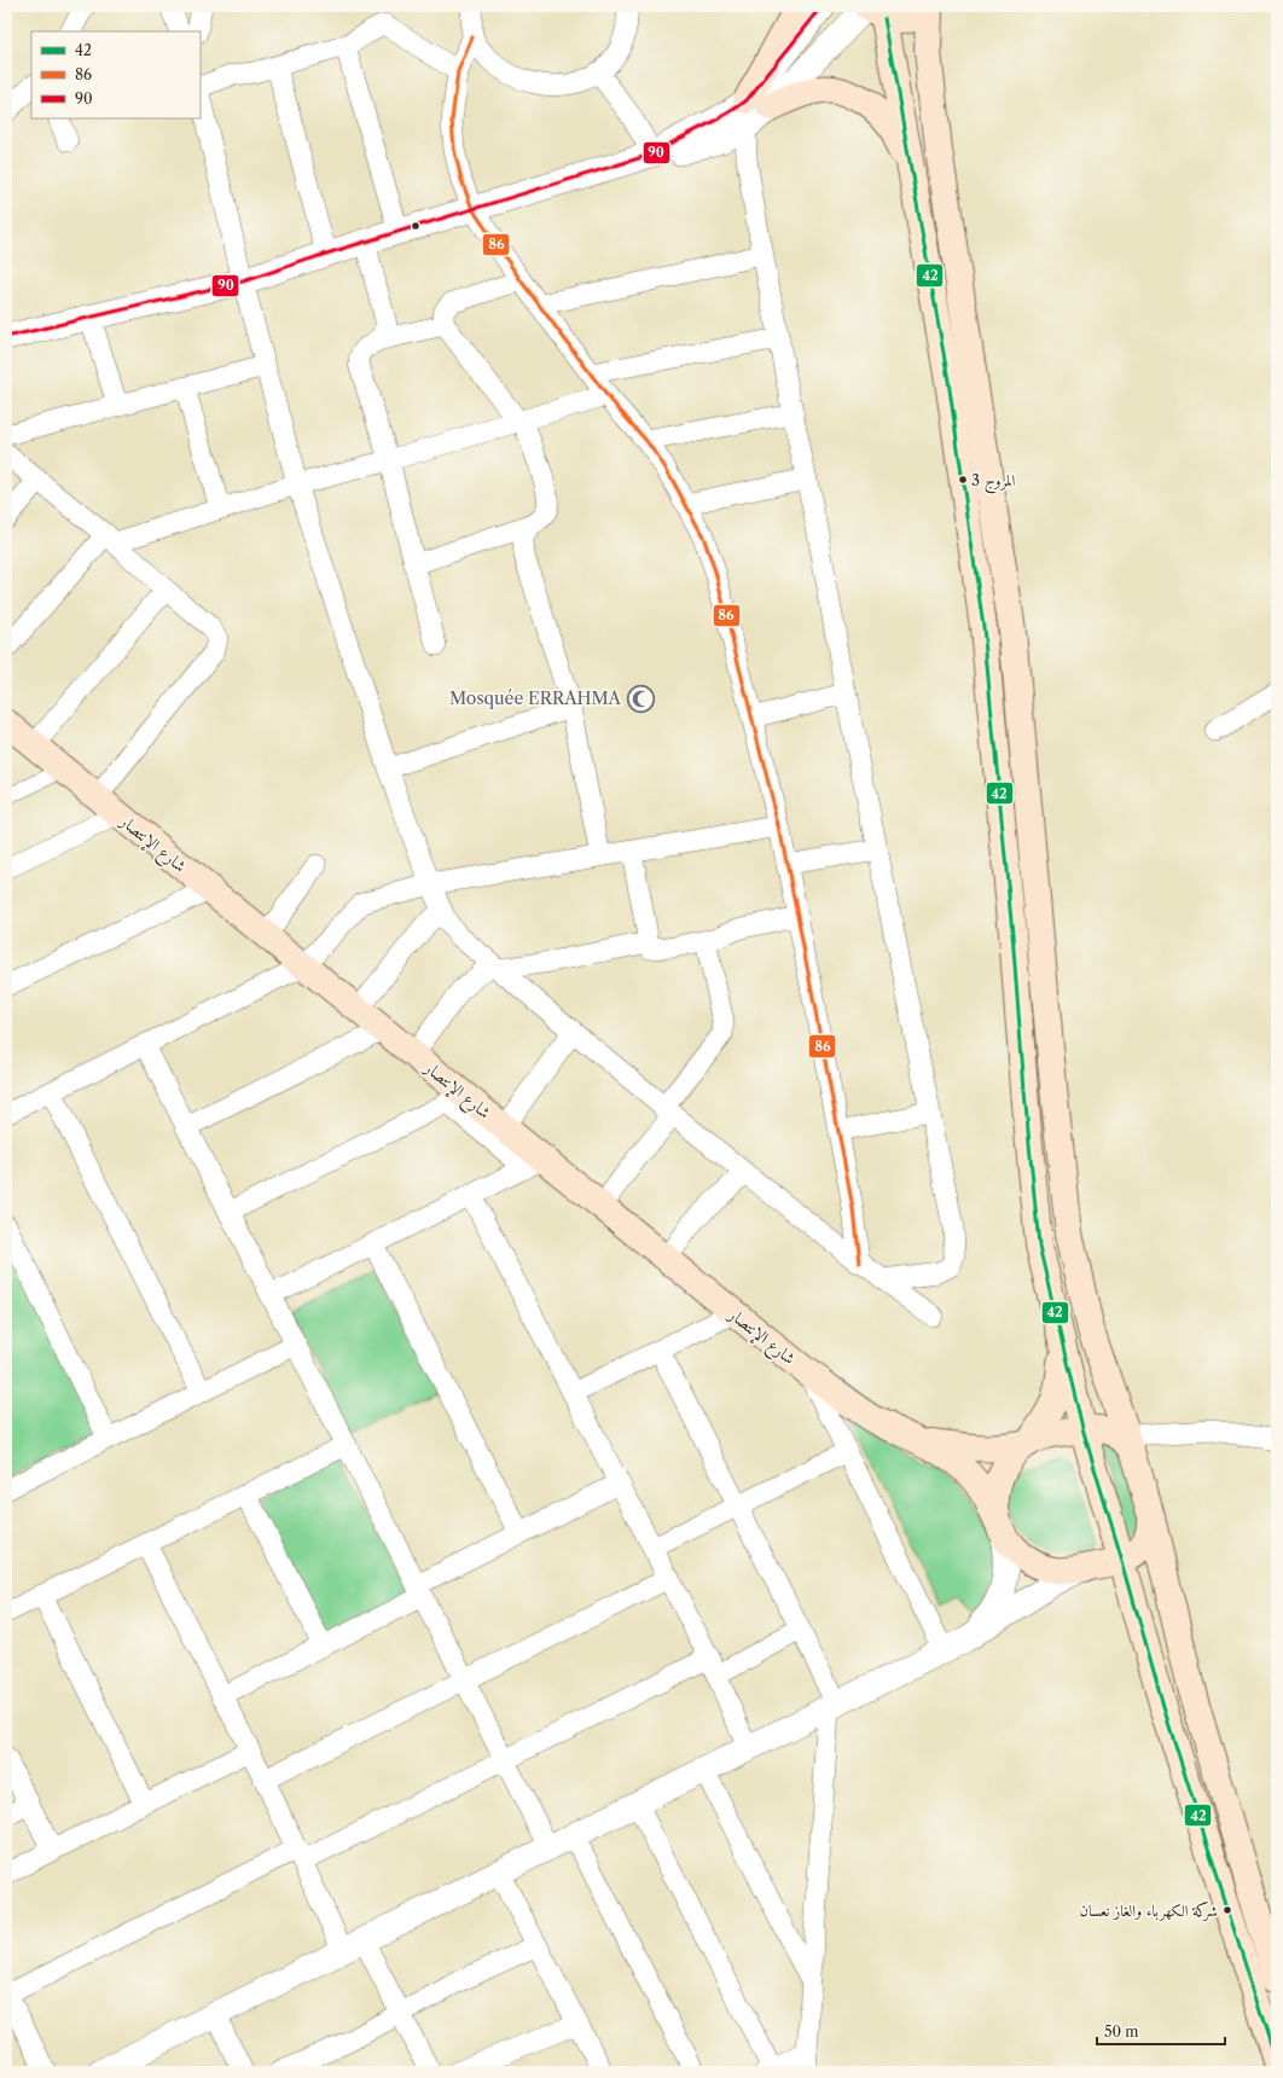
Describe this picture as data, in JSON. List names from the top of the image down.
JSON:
{
  "streets": {
    "main road": ["شارع الإنتصار"]
  },
  "places": {
    "other": ["المروج 3", "شركة الكهرباء والغاز نعسان"],
    "mosque": ["Mosquée ERRAHMA"]
  },
  "lines": ["transit line 90", "transit line 42", "transit line 86"],
  "legend": ["42", "86", "90"],
  "scale_bar": "50 m"
}
